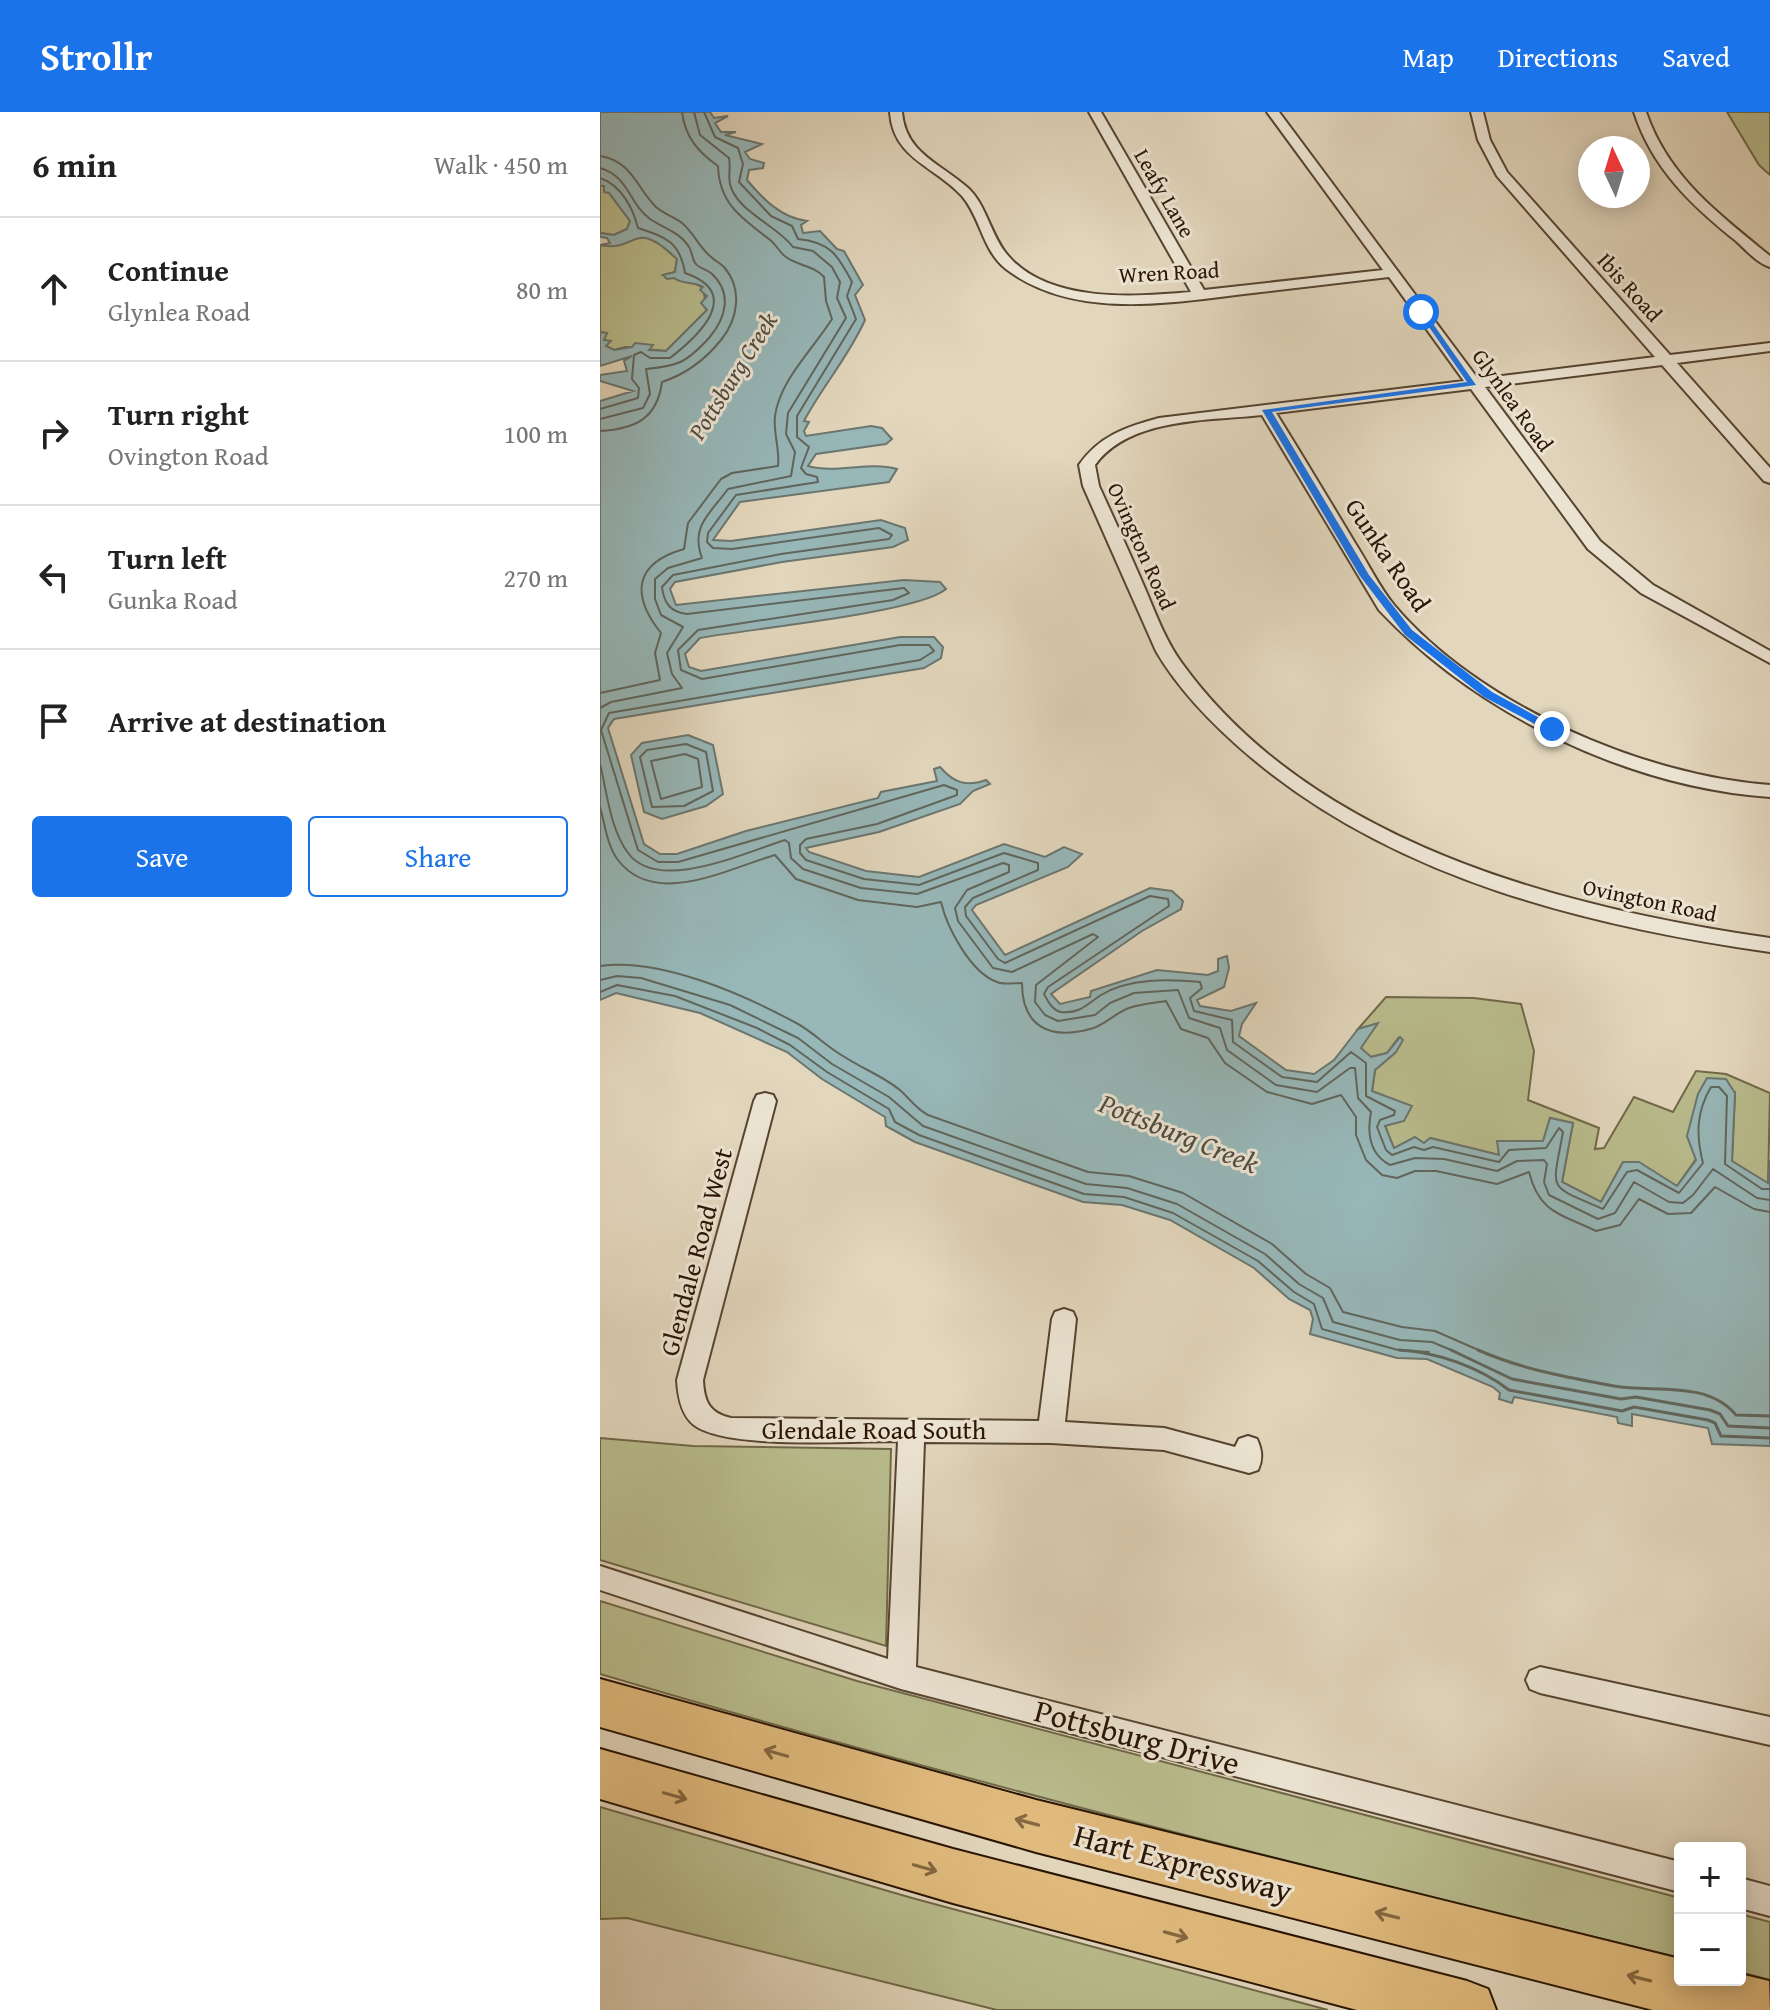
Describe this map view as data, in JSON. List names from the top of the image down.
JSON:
{
  "streets": {
    "highway": ["Hart Expressway"],
    "street": [
      "Leafy Lane",
      "Wren Road",
      "Ibis Road",
      "Glynlea Road",
      "Ovington Road",
      "Gunka Road",
      "Glendale Road West",
      "Glendale Road South",
      "Pottsburg Drive"
    ]
  },
  "crossings": [
    ["Leafy Lane", "Wren Road"],
    ["Wren Road", "Glynlea Road"],
    ["Ibis Road", "Ovington Road"],
    ["Glynlea Road", "Ovington Road"],
    ["Ovington Road", "Gunka Road"],
    ["Glendale Road West", "Glendale Road South"]
  ],
  "water": ["Pottsburg Creek"],
  "north": "top",
  "page": {
    "header": "Strollr",
    "nav": ["Map", "Directions", "Saved"],
    "heading": ["6 min", "Walk · 450 m"],
    "list": [
      ["Continue", "Glynlea Road", "80 m"],
      ["Turn right", "Ovington Road", "100 m"],
      ["Turn left", "Gunka Road", "270 m"],
      "Arrive at destination"
    ],
    "buttons": ["Save", "Share"],
    "map_buttons": ["+", "−"]
  }
}
